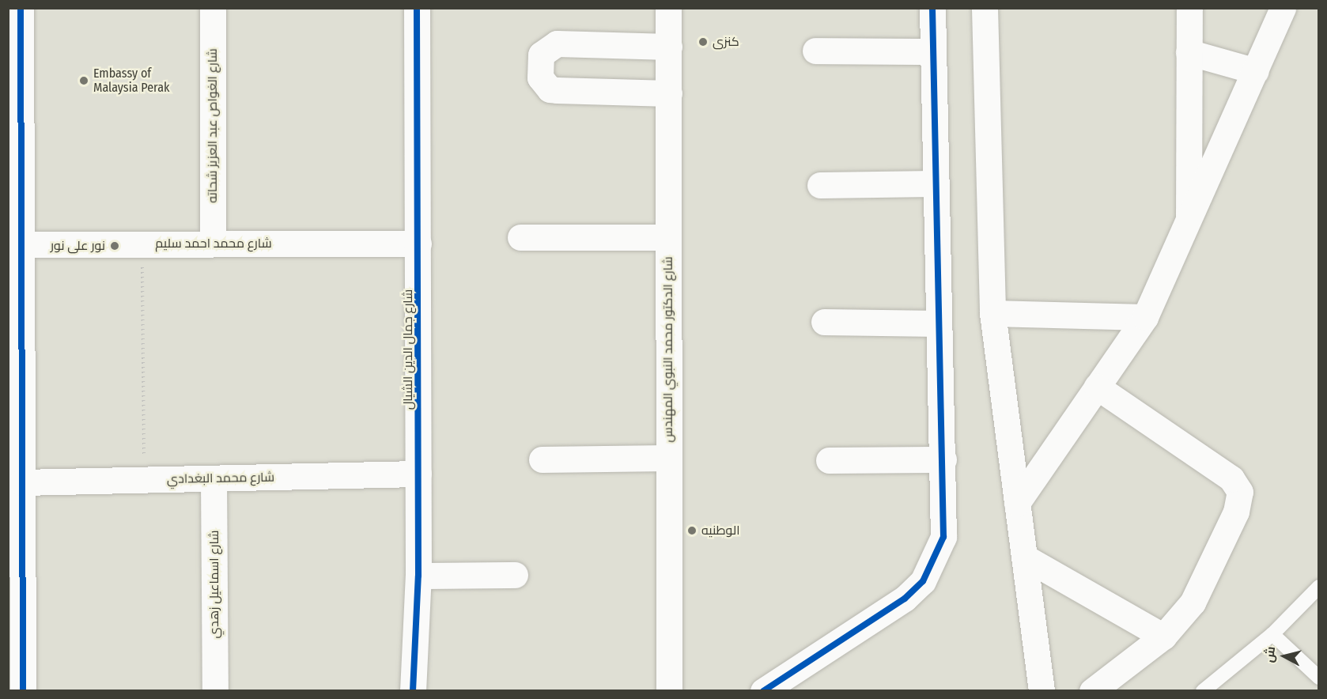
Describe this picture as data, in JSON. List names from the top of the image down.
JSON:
{
  "streets": {
    "street": [
      "شارع الغواص عبد العزيز شحاته",
      "شارع محمد احمد سليم",
      "شارع جمال الدين الشيال",
      "شارع الدكتور محمد النبوي المهندس",
      "شارع محمد البغدادي",
      "شارع اسماعيل زهدي"
    ]
  },
  "crossings": [
    ["شارع الغواص عبد العزيز شحاته", "شارع محمد احمد سليم"],
    ["شارع محمد احمد سليم", "شارع جمال الدين الشيال"],
    ["شارع جمال الدين الشيال", "شارع محمد البغدادي"],
    ["شارع محمد البغدادي", "شارع اسماعيل زهدي"]
  ],
  "places": [
    "كنزى",
    "Embassy of Malaysia Perak",
    "نور على نور",
    "الوطنيه"
  ],
  "north": "left"
}
